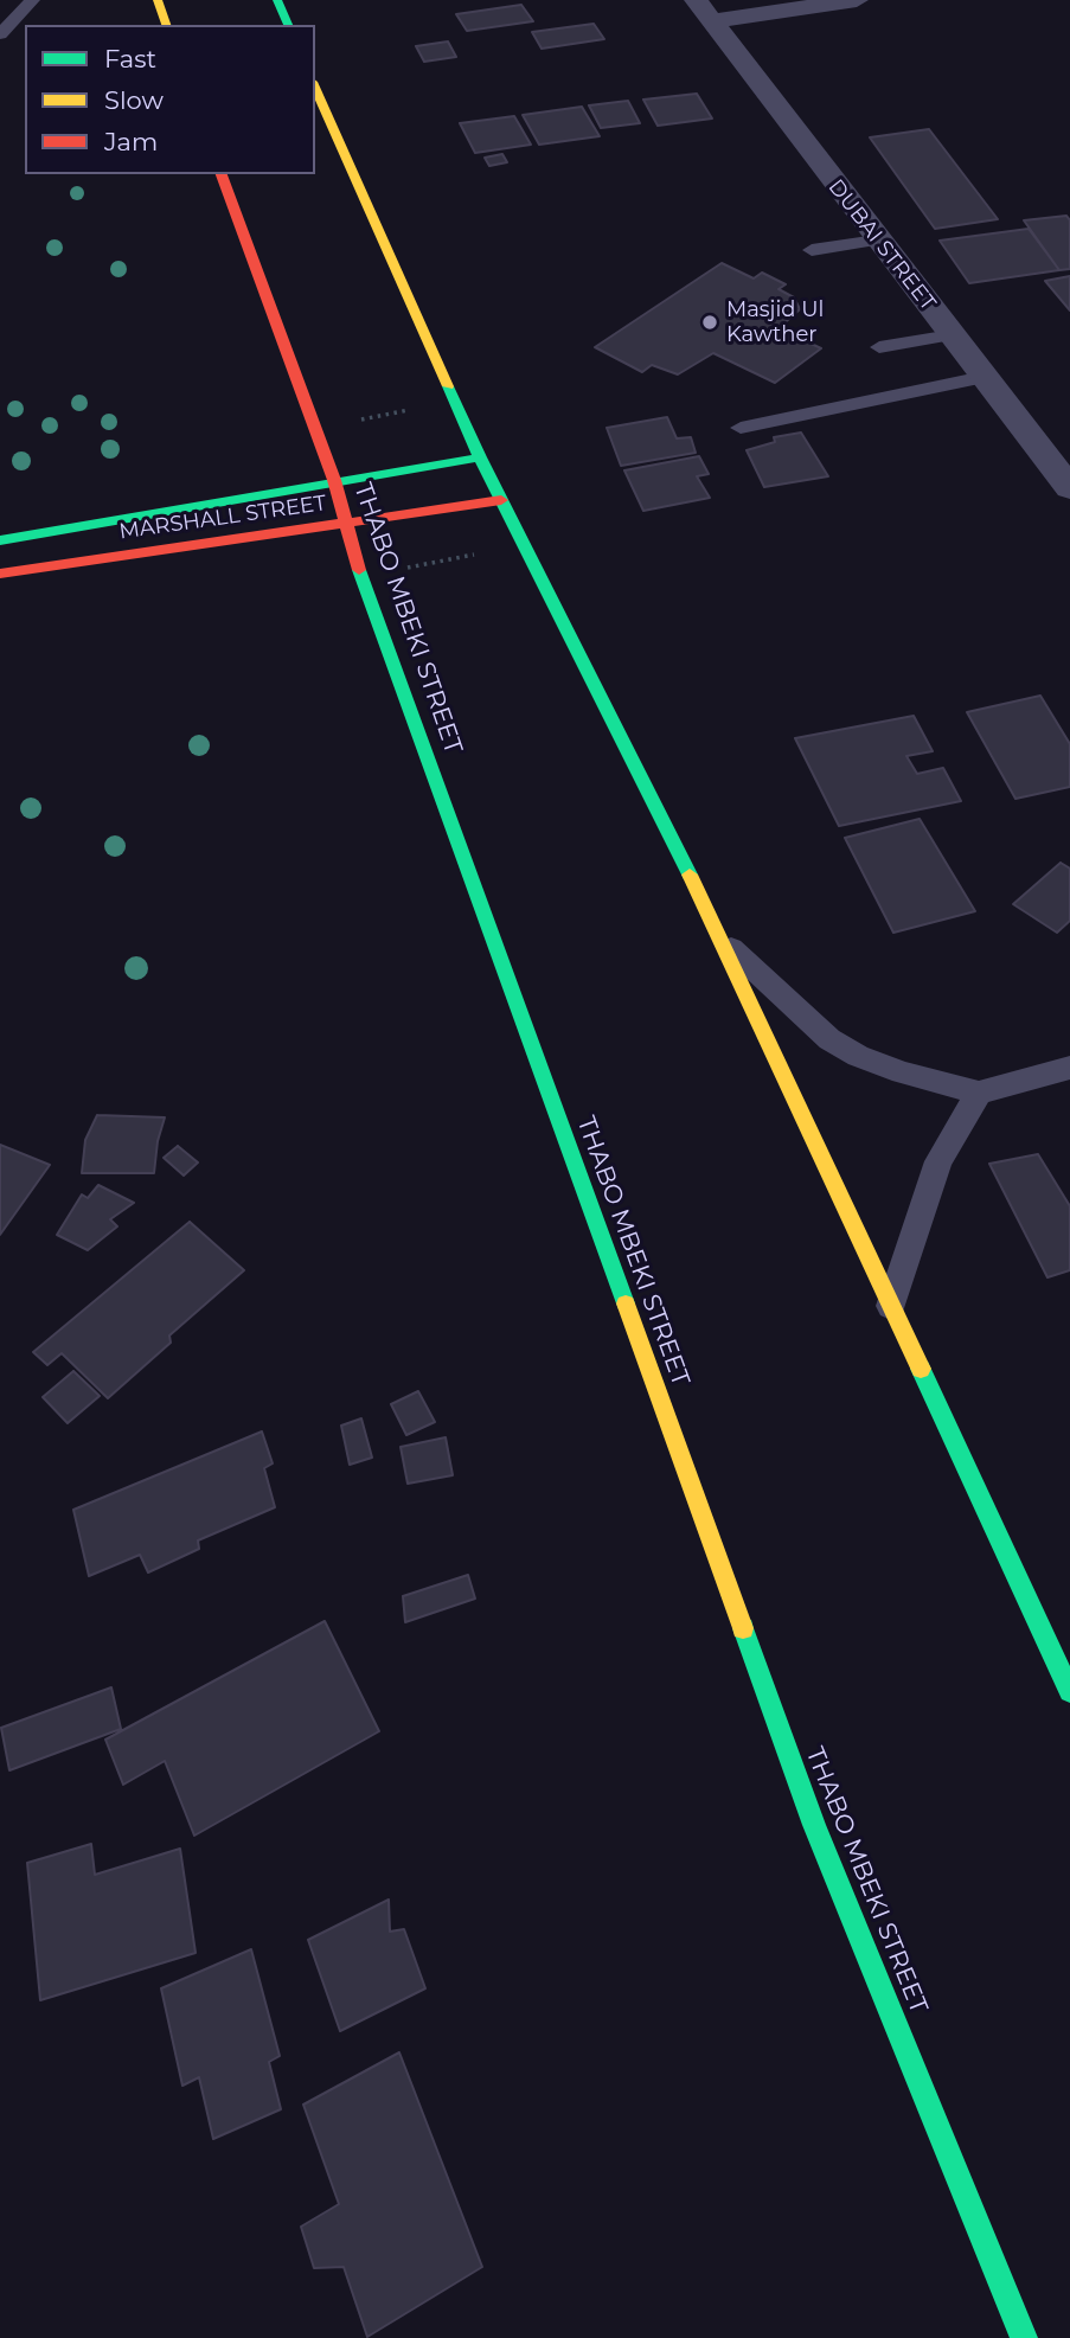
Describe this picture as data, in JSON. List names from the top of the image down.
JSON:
{
  "streets": {
    "main road": ["MARSHALL STREET", "THABO MBEKI STREET"],
    "street": ["DUBAI STREET"]
  },
  "crossings": [
    ["MARSHALL STREET", "THABO MBEKI STREET"]
  ],
  "places": ["Masjid Ul Kawther"],
  "legend": ["Fast", "Slow", "Jam"]
}
